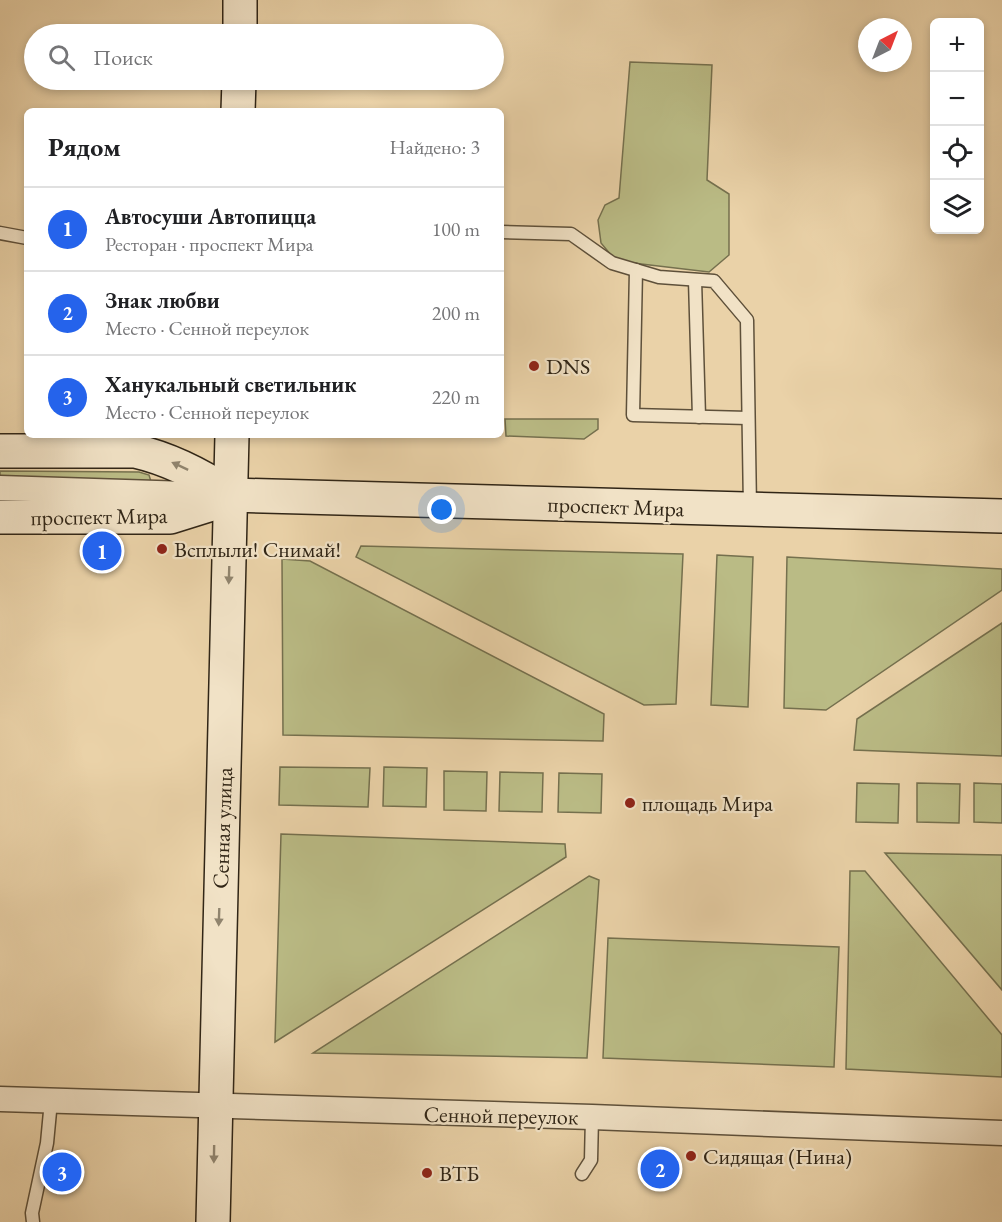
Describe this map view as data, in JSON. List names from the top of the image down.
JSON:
{
  "streets": {
    "main road": ["проспект Мира", "Сенная улица"],
    "street": ["Сенной переулок"]
  },
  "crossings": [
    ["проспект Мира", "Сенная улица"],
    ["Сенная улица", "Сенной переулок"]
  ],
  "one_way": ["Сенная улица"],
  "places": [
    "DNS",
    "Всплыли! Снимай!",
    "площадь Мира",
    "Сидящая (Нина)",
    "ВТБ"
  ],
  "north": "top right",
  "page": {
    "map_buttons": ["+", "−"],
    "search": "Поиск",
    "heading": ["Рядом", "Найдено: 3"],
    "list": [
      {
        "mark": "1",
        "name": "Автосуши Автопицца",
        "note": "Ресторан · проспект Мира",
        "value": "100 m"
      },
      {
        "mark": "2",
        "name": "Знак любви",
        "note": "Место · Сенной переулок",
        "value": "200 m"
      },
      {
        "mark": "3",
        "name": "Ханукальный светильник",
        "note": "Место · Сенной переулок",
        "value": "220 m"
      }
    ],
    "pins": ["1", "2", "3"]
  }
}
